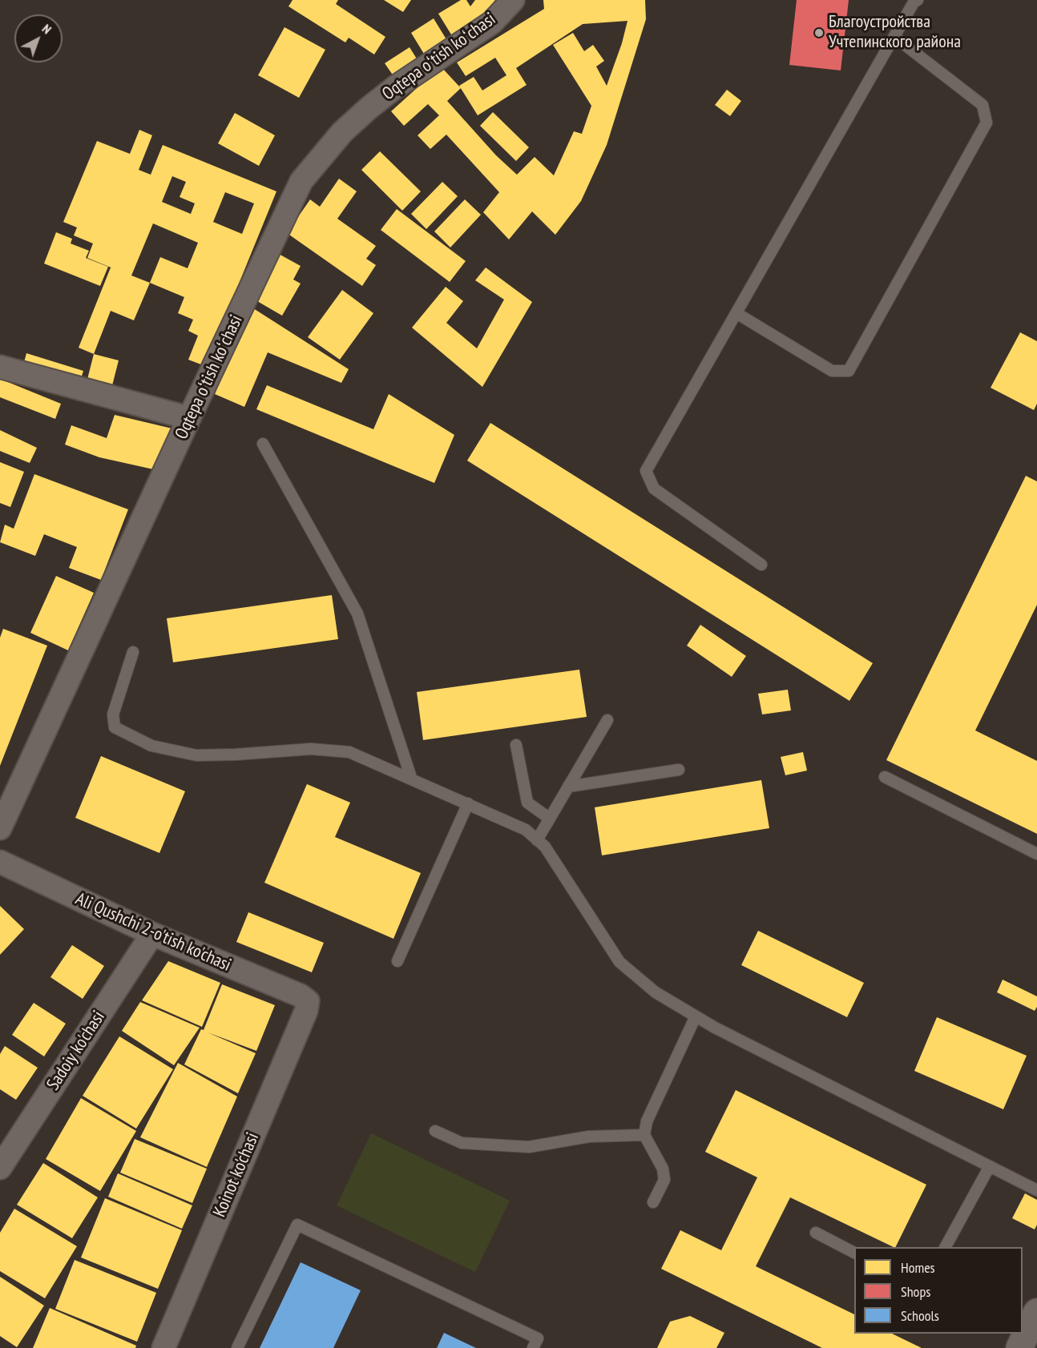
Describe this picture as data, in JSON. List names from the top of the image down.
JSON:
{
  "streets": {
    "street": [
      "Oqtepa oʻtish koʻchasi",
      "Ali Qushchi 2-o'tish ko'chasi",
      "Sadoiy ko'chasi",
      "Koinot ko'chasi"
    ]
  },
  "crossings": [
    ["Ali Qushchi 2-o'tish ko'chasi", "Sadoiy ko'chasi"],
    ["Ali Qushchi 2-o'tish ko'chasi", "Koinot ko'chasi"]
  ],
  "places": ["Благоустройства Учтепинского района"],
  "legend": ["Homes", "Shops", "Schools"],
  "north": "top right"
}
